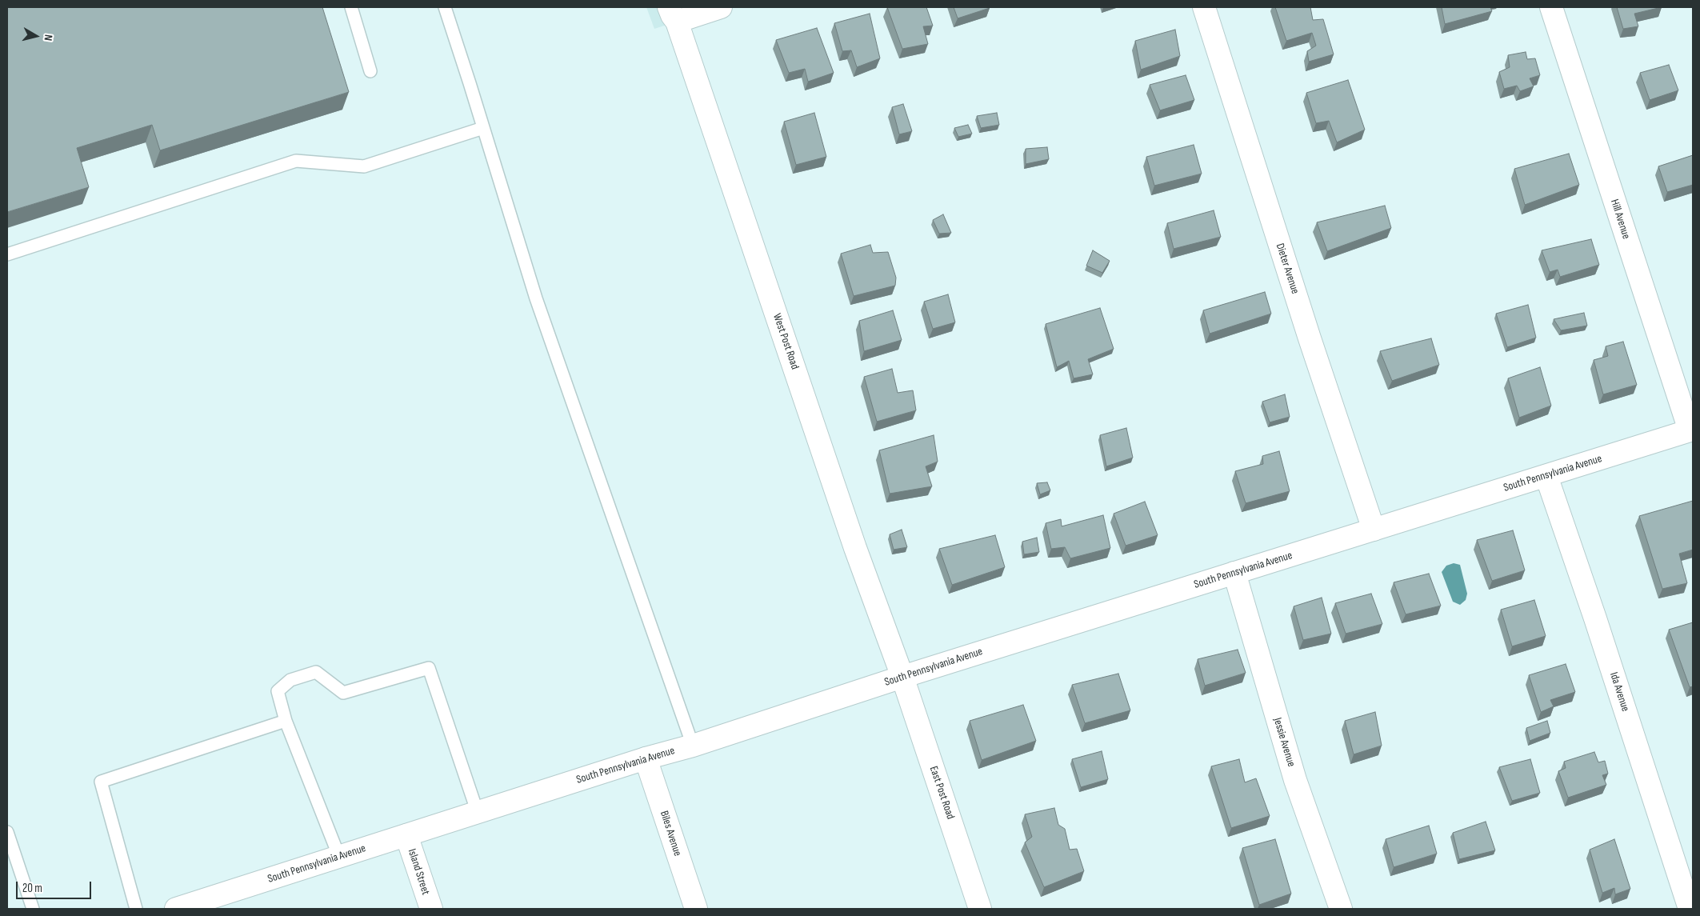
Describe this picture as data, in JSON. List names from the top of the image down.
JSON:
{
  "streets": {
    "street": [
      "Hill Avenue",
      "Dieter Avenue",
      "West Post Road",
      "South Pennsylvania Avenue",
      "Ida Avenue",
      "Jessie Avenue",
      "East Post Road",
      "Biles Avenue",
      "Island Street"
    ]
  },
  "crossings": [
    ["Hill Avenue", "South Pennsylvania Avenue"],
    ["Dieter Avenue", "South Pennsylvania Avenue"],
    ["West Post Road", "South Pennsylvania Avenue"],
    ["West Post Road", "East Post Road"],
    ["South Pennsylvania Avenue", "Ida Avenue"],
    ["South Pennsylvania Avenue", "Jessie Avenue"],
    ["South Pennsylvania Avenue", "East Post Road"],
    ["South Pennsylvania Avenue", "Biles Avenue"],
    ["South Pennsylvania Avenue", "Island Street"]
  ],
  "scale_bar": "20 m",
  "north": "right"
}
